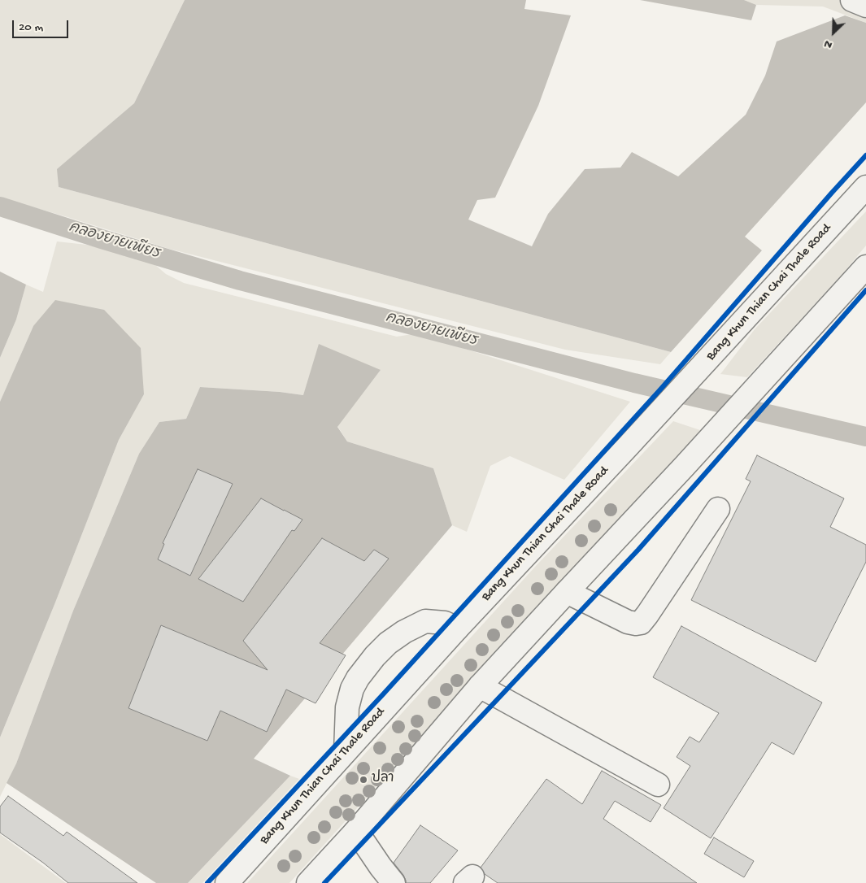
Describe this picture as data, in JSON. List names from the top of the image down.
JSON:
{
  "streets": {
    "main road": ["Bang Khun Thian Chai Thale Road"]
  },
  "water": ["คลองยายเพียร"],
  "places": ["ปลา"],
  "scale_bar": "20 m",
  "north": "bottom left"
}
